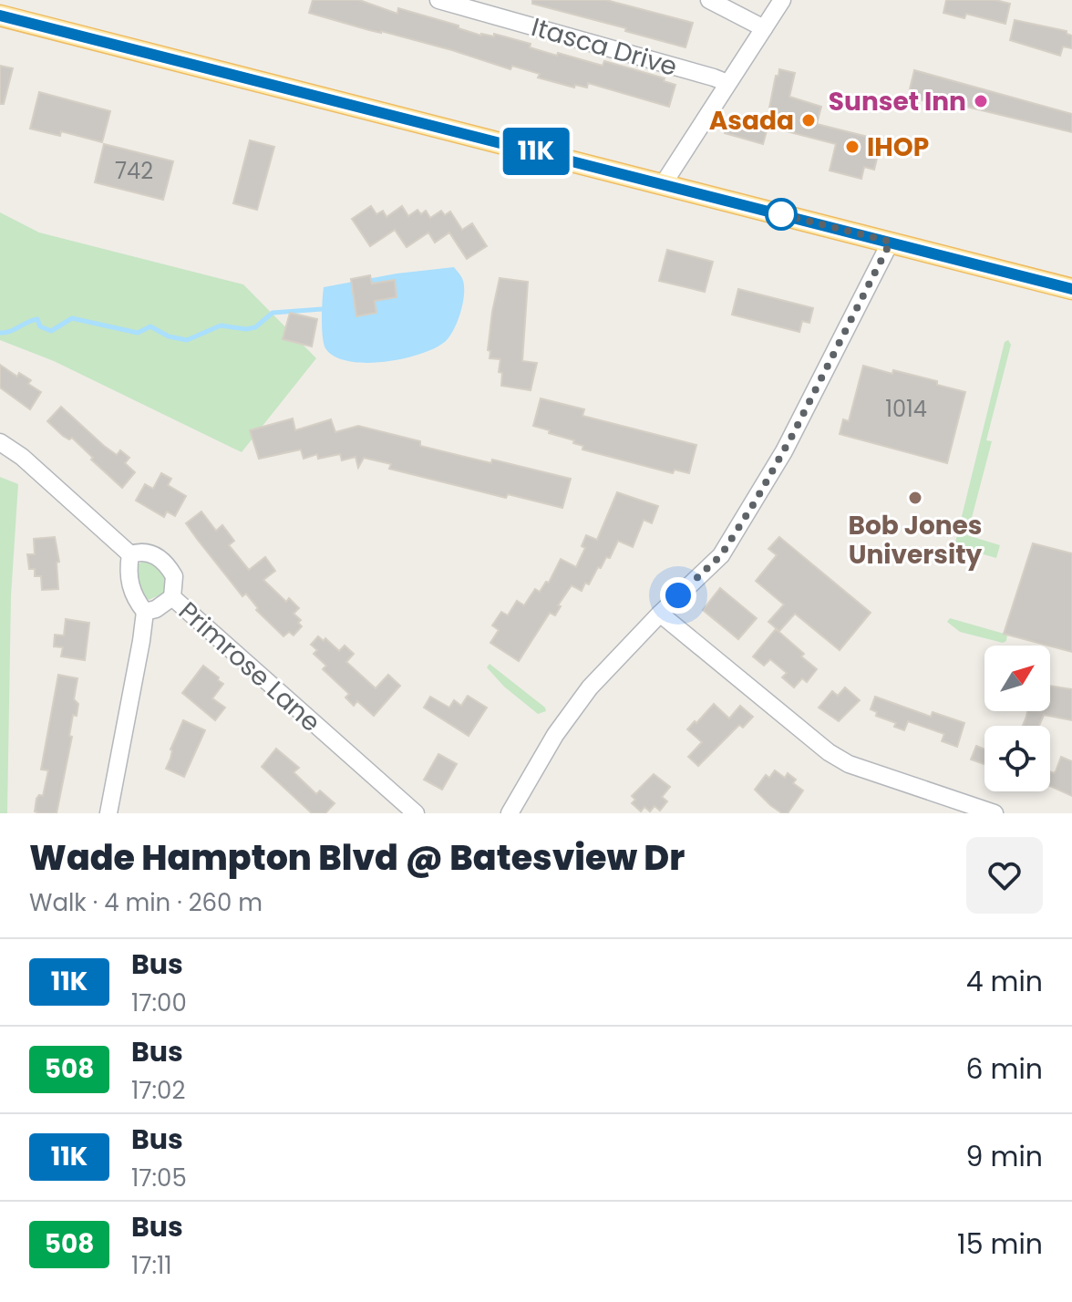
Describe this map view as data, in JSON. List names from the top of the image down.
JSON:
{
  "streets": {
    "street": ["Itasca Drive", "Primrose Lane"]
  },
  "places": [
    "Sunset Inn",
    "Asada",
    "IHOP",
    "Bob Jones University"
  ],
  "lines": ["bus line 11K"],
  "house_numbers": ["742", "1014"],
  "north": "top right",
  "page": {
    "on_map": "11K",
    "heading": ["Wade Hampton Blvd @ Batesview Dr", "Walk · 4 min · 260 m"],
    "list": [
      {
        "mark": "11K",
        "name": "Bus",
        "note": "17:00",
        "value": "4 min"
      },
      {
        "mark": "508",
        "name": "Bus",
        "note": "17:02",
        "value": "6 min"
      },
      {
        "mark": "11K",
        "name": "Bus",
        "note": "17:05",
        "value": "9 min"
      },
      {
        "mark": "508",
        "name": "Bus",
        "note": "17:11",
        "value": "15 min"
      }
    ]
  }
}
